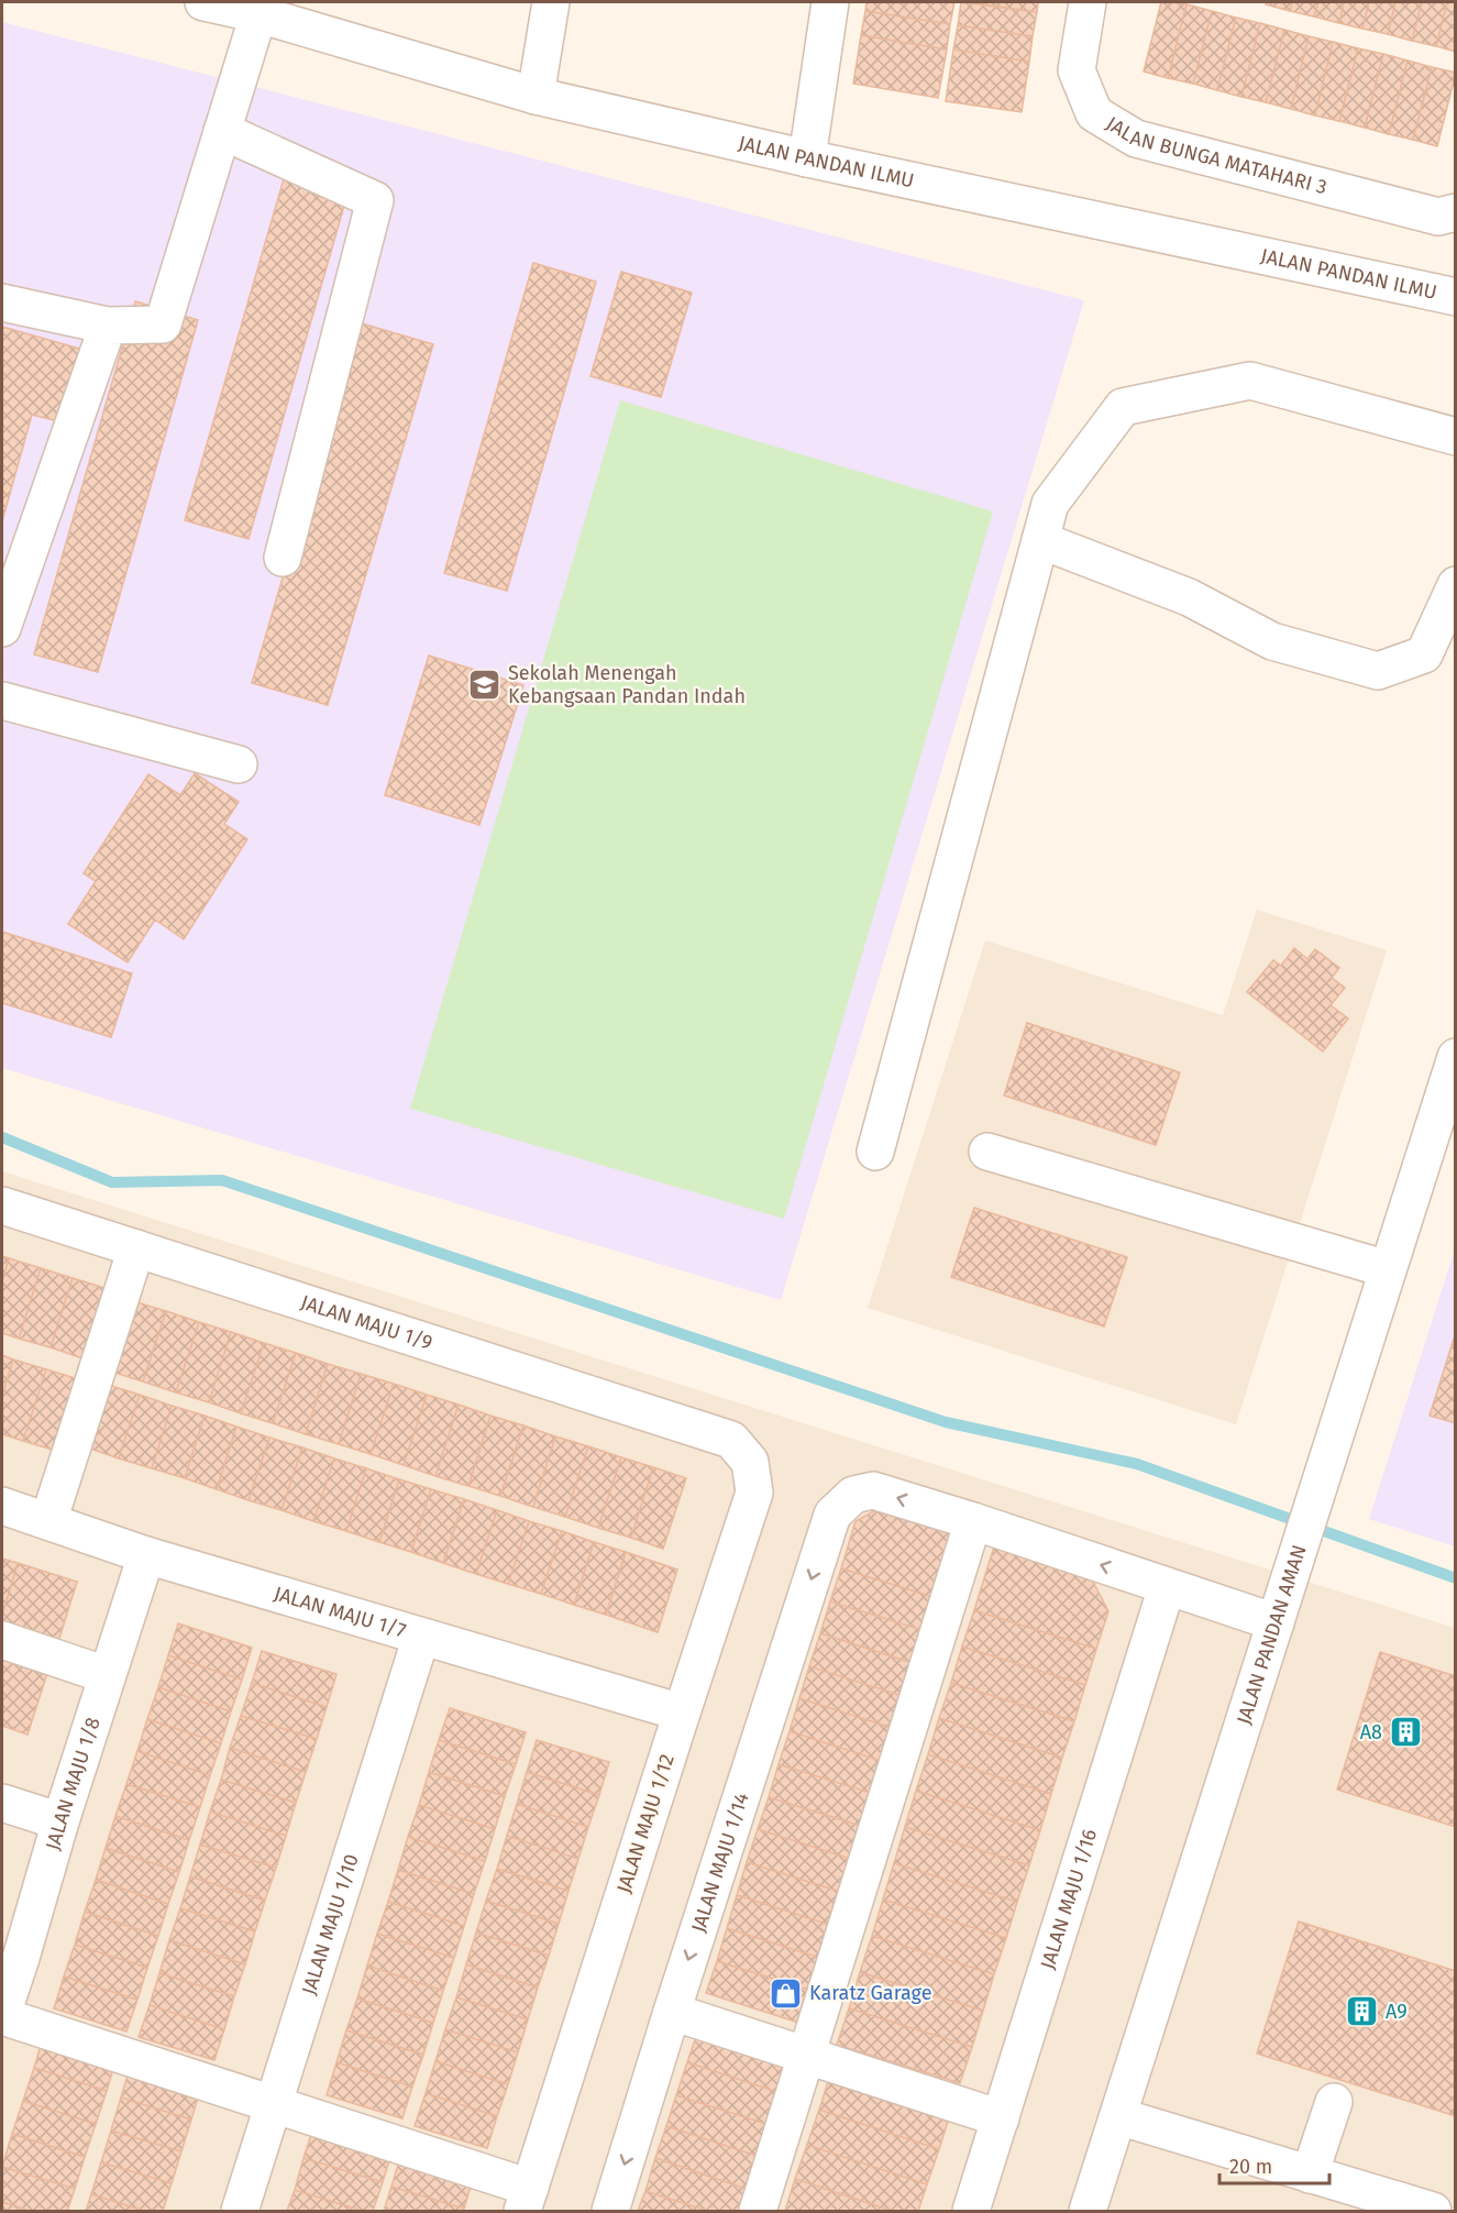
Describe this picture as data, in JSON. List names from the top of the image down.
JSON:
{
  "streets": {
    "street": [
      "JALAN BUNGA MATAHARI 3",
      "JALAN PANDAN ILMU",
      "JALAN MAJU 1/9",
      "JALAN MAJU 1/7",
      "JALAN PANDAN AMAN",
      "JALAN MAJU 1/8",
      "JALAN MAJU 1/12",
      "JALAN MAJU 1/14",
      "JALAN MAJU 1/16",
      "JALAN MAJU 1/10"
    ]
  },
  "crossings": [
    ["JALAN MAJU 1/9", "JALAN MAJU 1/12"],
    ["JALAN MAJU 1/7", "JALAN MAJU 1/8"],
    ["JALAN MAJU 1/7", "JALAN MAJU 1/12"],
    ["JALAN MAJU 1/7", "JALAN MAJU 1/10"]
  ],
  "places": {
    "school or university": ["Sekolah Menengah Kebangsaan Pandan Indah"],
    "building": ["A8", "A9"],
    "shop": ["Karatz Garage"]
  },
  "scale_bar": "20 m"
}
